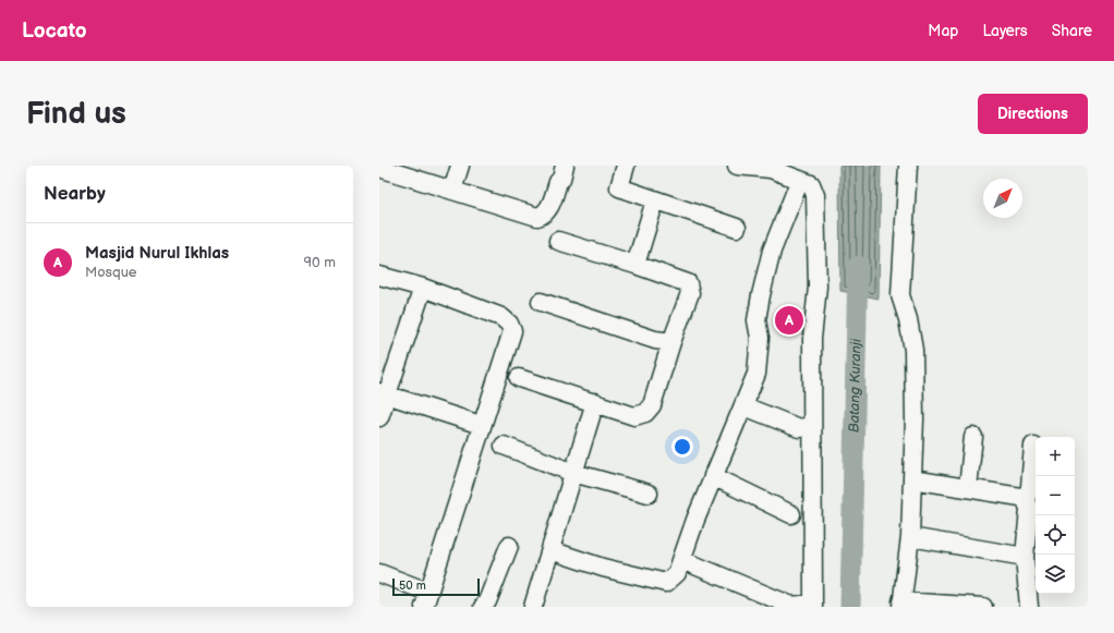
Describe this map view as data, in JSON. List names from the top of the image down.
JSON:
{
  "water": ["Batang Kuranji"],
  "scale_bar": "50 m",
  "north": "top right",
  "page": {
    "header": "Locato",
    "nav": ["Map", "Layers", "Share"],
    "buttons": "Directions",
    "title": "Find us",
    "heading": "Nearby",
    "list": [
      {
        "mark": "A",
        "name": "Masjid Nurul Ikhlas",
        "note": "Mosque",
        "value": "90 m"
      }
    ],
    "pins": "A",
    "map_buttons": ["+", "−"],
    "scale": "50 m"
  }
}
